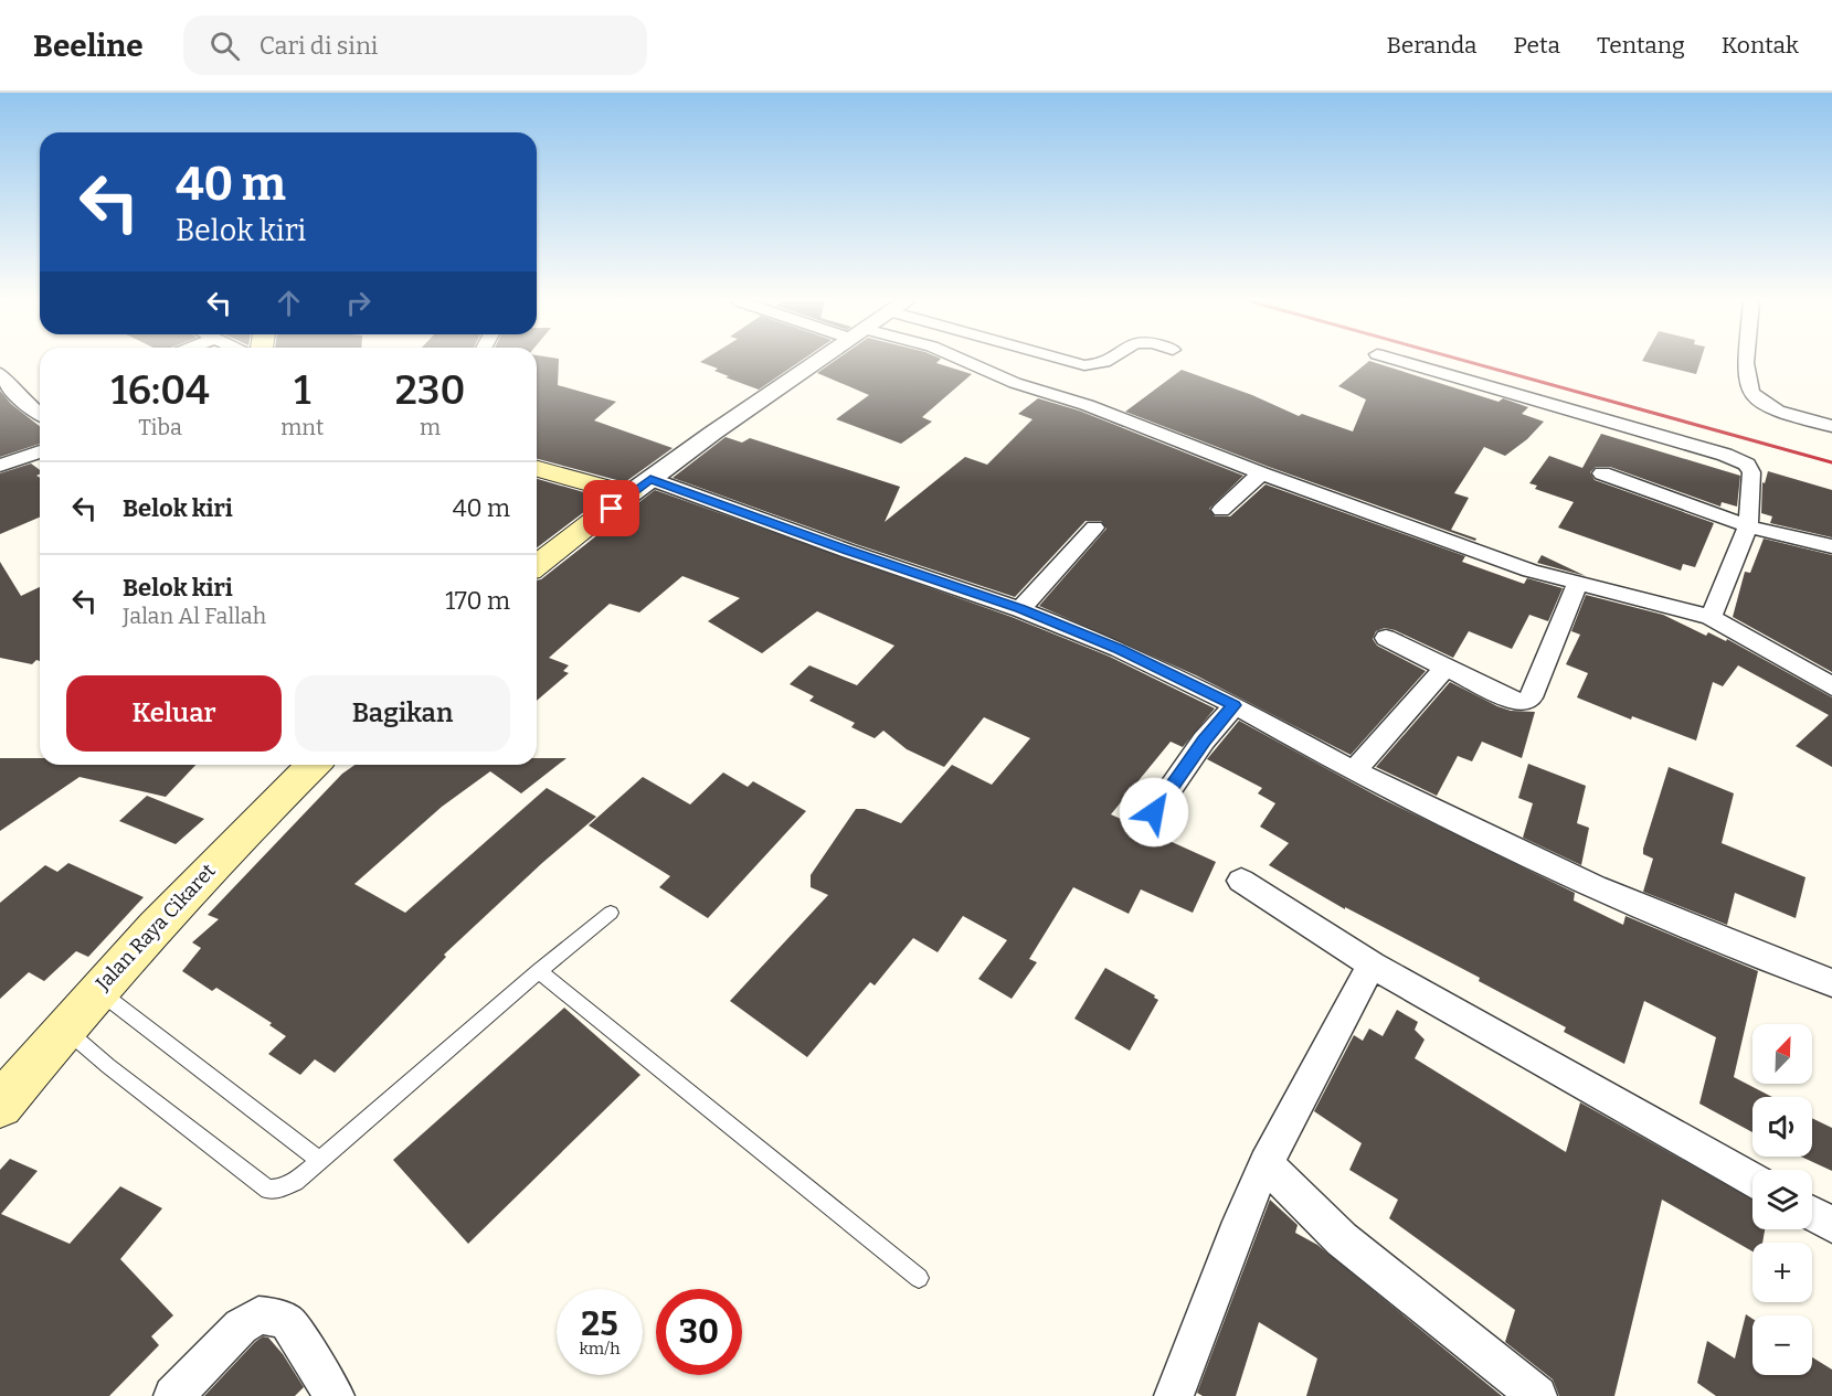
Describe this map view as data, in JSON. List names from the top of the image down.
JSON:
{
  "streets": {
    "main road": ["Jalan Raya Cikaret"]
  },
  "north": "top right",
  "page": {
    "header": "Beeline",
    "search": "Cari di sini",
    "nav": [
      "Beranda",
      "Peta",
      "Tentang",
      "Kontak"
    ],
    "turn": ["40 m", "Belok kiri"],
    "eta": [
      "16:04",
      "Tiba",
      "1",
      "mnt",
      "230",
      "m"
    ],
    "list": [
      {
        "name": "Belok kiri",
        "value": "40 m"
      },
      {
        "name": "Belok kiri",
        "note": "Jalan Al Fallah",
        "value": "170 m"
      }
    ],
    "buttons": ["Keluar", "Bagikan"],
    "map_buttons": ["+", "−"],
    "speed": "25 km/h",
    "limit": "30"
  }
}
